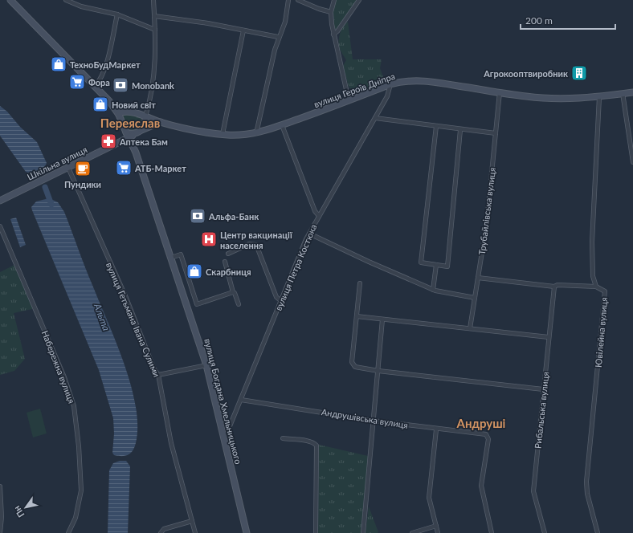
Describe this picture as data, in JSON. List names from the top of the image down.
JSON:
{
  "streets": {
    "main road": ["вулиця Героїв Дніпра", "Шкільна вулиця", "вулиця Богдана Хмельницького"],
    "street": [
      "Трубайлівська вулиця",
      "вулиця Петра Костюка",
      "вулиця Гетьмана Івана Сулими",
      "Ювілейна вулиця",
      "Набережна вулиця",
      "Рибальська вулиця",
      "Андрушівська вулиця"
    ]
  },
  "crossings": [
    ["вулиця Героїв Дніпра", "Трубайлівська вулиця"],
    ["вулиця Героїв Дніпра", "вулиця Петра Костюка"],
    ["вулиця Героїв Дніпра", "Ювілейна вулиця"],
    ["Шкільна вулиця", "вулиця Гетьмана Івана Сулими"],
    ["Шкільна вулиця", "вулиця Богдана Хмельницького"],
    ["вулиця Петра Костюка", "вулиця Богдана Хмельницького"],
    ["вулиця Петра Костюка", "Андрушівська вулиця"]
  ],
  "districts": ["Переяслав", "Андруші"],
  "water": ["Альта"],
  "places": {
    "shop": ["ТехноБудМаркет", "Новий світ", "Скарбниця"],
    "building": ["Агрокооптвиробник"],
    "supermarket": ["Фора", "АТБ-Маркет"],
    "bank": ["Monobank", "Альфа-Банк"],
    "pharmacy": ["Аптека Бам"],
    "cafe": ["Пундики"],
    "hospital": ["Центр вакцинації населення"]
  },
  "scale_bar": "200 m",
  "north": "bottom left"
}
